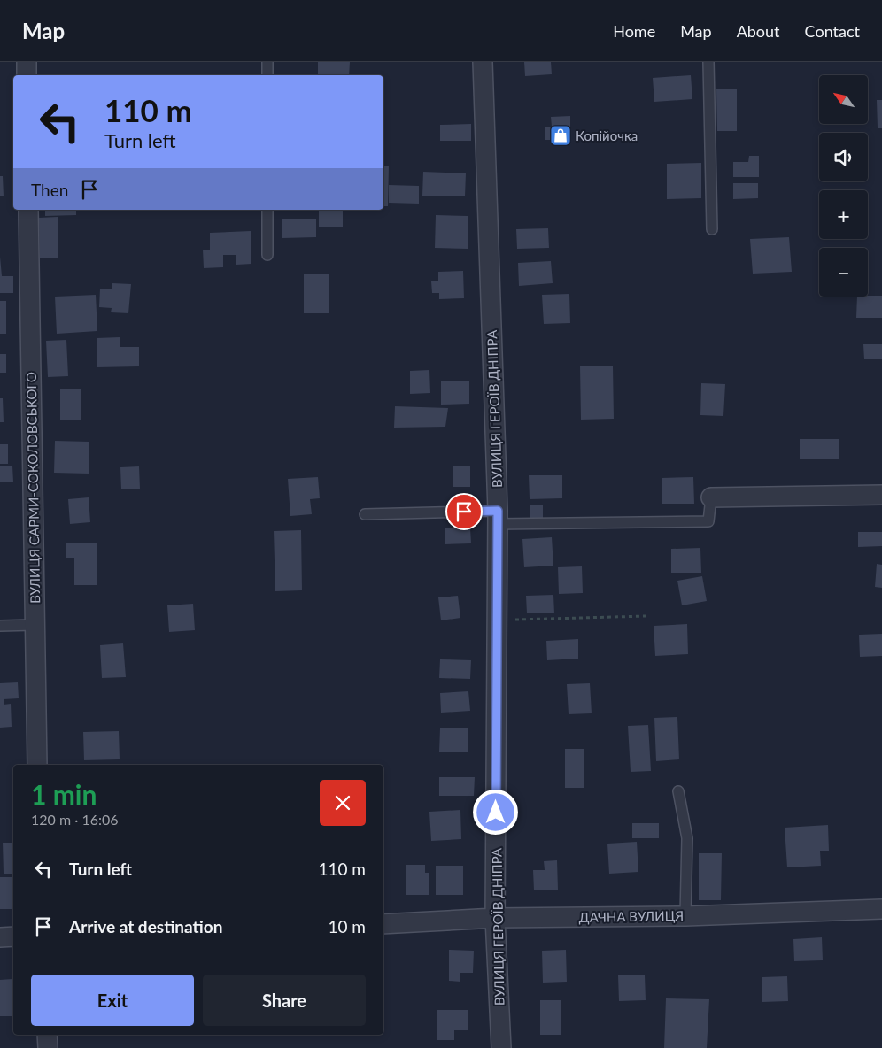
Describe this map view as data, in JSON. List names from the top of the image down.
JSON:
{
  "streets": {
    "street": ["ВУЛИЦЯ ГЕРОЇВ ДНІПРА", "ВУЛИЦЯ САРМИ-СОКОЛОВСЬКОГО", "ДАЧНА ВУЛИЦЯ"]
  },
  "crossings": [
    ["ВУЛИЦЯ ГЕРОЇВ ДНІПРА", "ДАЧНА ВУЛИЦЯ"]
  ],
  "places": {
    "shop": ["Копійочка"]
  },
  "north": "top left",
  "page": {
    "header": "Map",
    "nav": [
      "Home",
      "Map",
      "About",
      "Contact"
    ],
    "map_buttons": ["+", "−"],
    "turn": ["110 m", "Turn left"],
    "then": "Then",
    "heading": ["1 min", "120 m · 16:06"],
    "list": [
      {
        "name": "Turn left",
        "value": "110 m"
      },
      {
        "name": "Arrive at destination",
        "value": "10 m"
      }
    ],
    "buttons": ["Exit", "Share"]
  }
}
